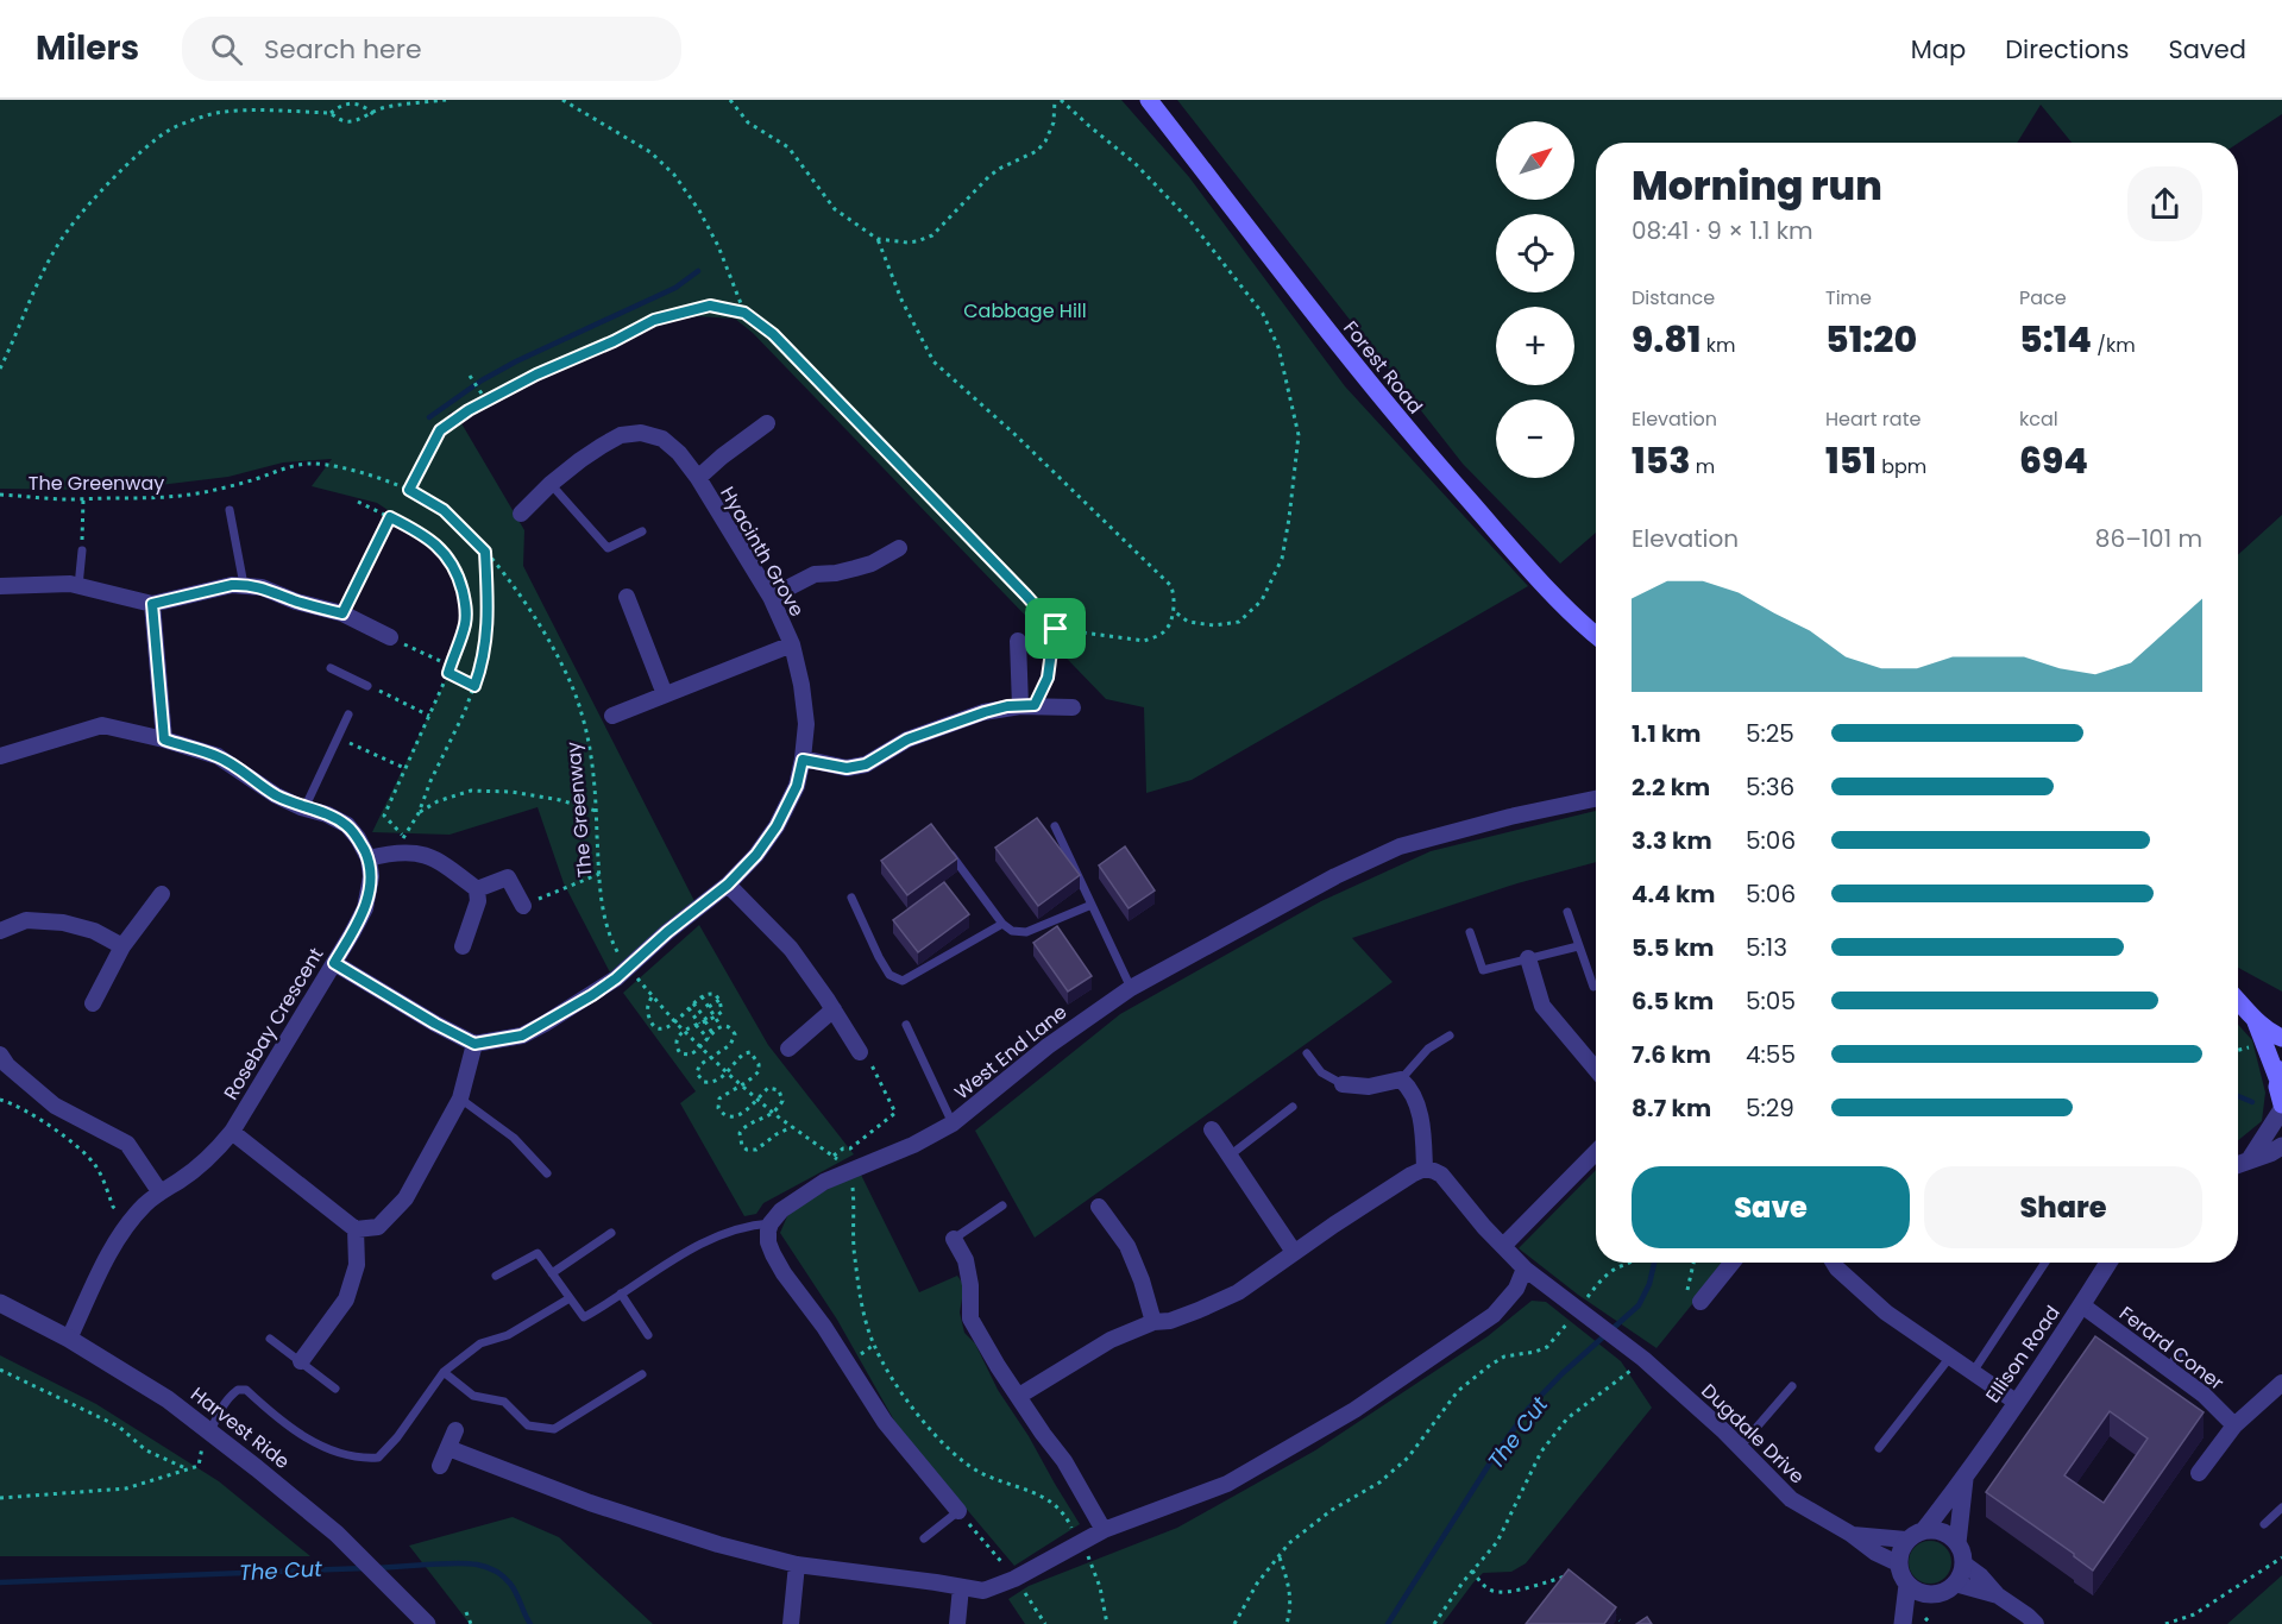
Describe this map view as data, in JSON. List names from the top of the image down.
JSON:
{
  "streets": {
    "main road": ["Forest Road"],
    "street": [
      "Hyacinth Grove",
      "Rosebay Crescent",
      "West End Lane",
      "Ferard Coner",
      "Ellison Road",
      "Harvest Ride",
      "Dugdale Drive"
    ],
    "path": ["The Greenway"]
  },
  "crossings": [
    ["Rosebay Crescent", "Harvest Ride"],
    ["Ferard Coner", "Ellison Road"],
    ["Ellison Road", "Dugdale Drive"]
  ],
  "water": ["The Cut"],
  "parks": ["Cabbage Hill"],
  "north": "top right",
  "page": {
    "header": "Milers",
    "search": "Search here",
    "nav": ["Map", "Directions", "Saved"],
    "map_buttons": ["+", "−"],
    "heading": ["Morning run", "08:41 · 9 × 1.1 km"],
    "stats": [
      ["Distance", "9.81 km"],
      ["Time", "51:20"],
      ["Pace", "5:14 /km"],
      ["Elevation", "153 m"],
      ["Heart rate", "151 bpm"],
      ["kcal", "694"]
    ],
    "chart": ["Elevation", "86–101 m"],
    "list": [
      {
        "name": "1.1 km",
        "note": "5:25"
      },
      {
        "name": "2.2 km",
        "note": "5:36"
      },
      {
        "name": "3.3 km",
        "note": "5:06"
      },
      {
        "name": "4.4 km",
        "note": "5:06"
      },
      {
        "name": "5.5 km",
        "note": "5:13"
      },
      {
        "name": "6.5 km",
        "note": "5:05"
      },
      {
        "name": "7.6 km",
        "note": "4:55"
      },
      {
        "name": "8.7 km",
        "note": "5:29"
      }
    ],
    "buttons": ["Save", "Share"]
  }
}
